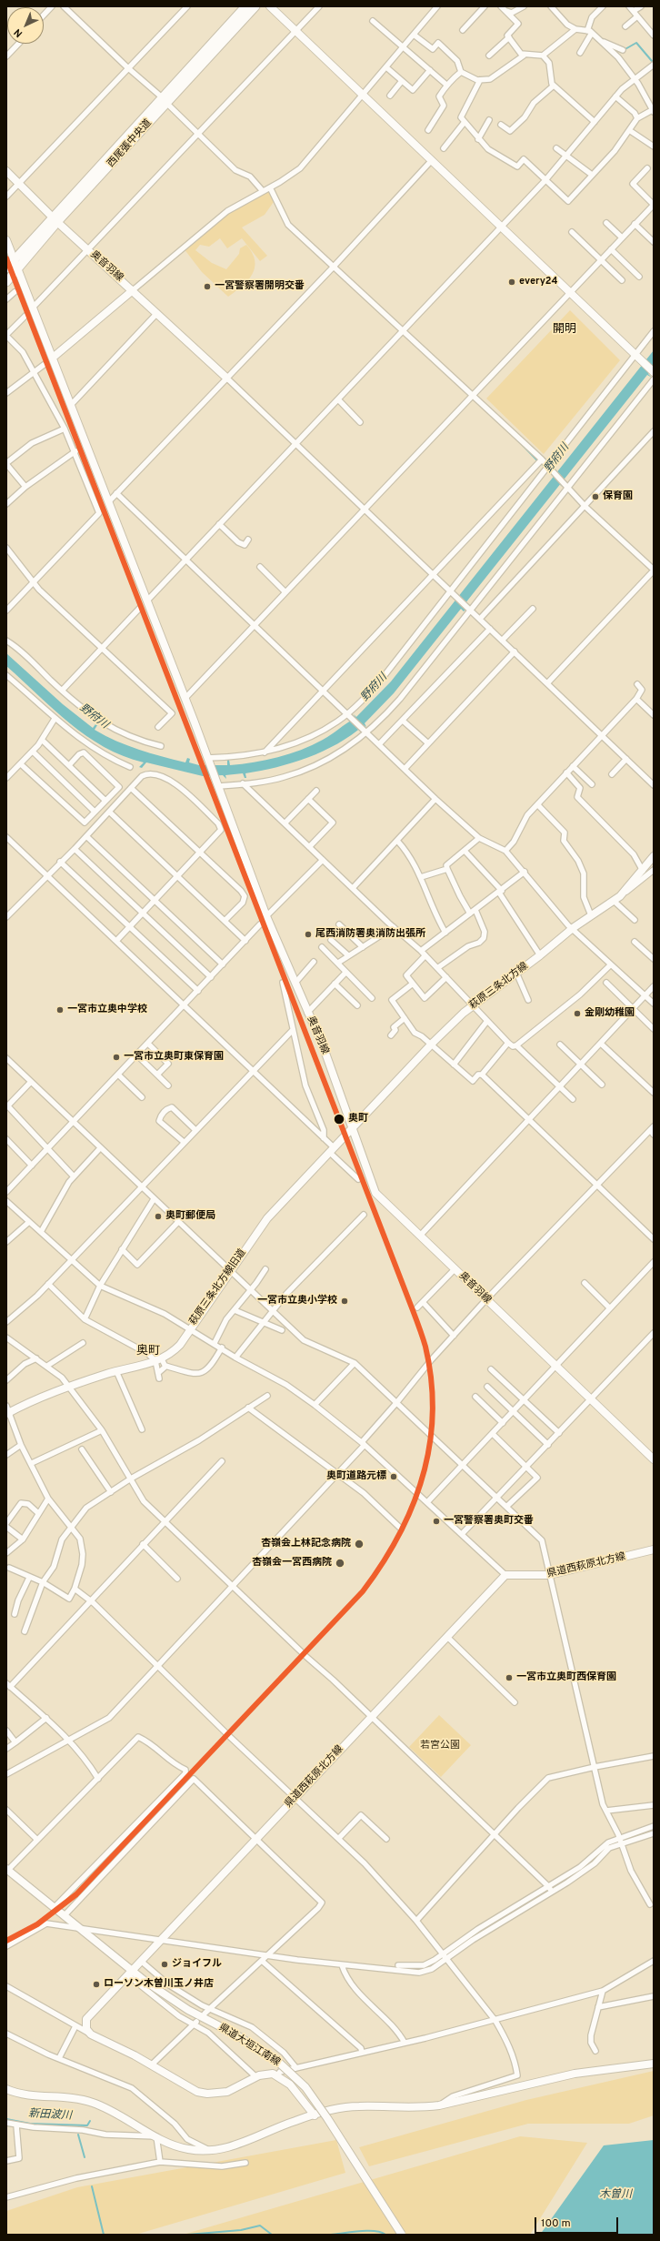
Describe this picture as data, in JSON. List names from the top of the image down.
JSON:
{
  "streets": {
    "main road": [
      "西尾張中央道",
      "奥音羽線",
      "萩原三条北方線",
      "萩原三条北方線旧道",
      "県道西萩原北方線",
      "県道大垣江南線"
    ]
  },
  "crossings": [
    ["西尾張中央道", "奥音羽線"],
    ["奥音羽線", "萩原三条北方線"],
    ["奥音羽線", "萩原三条北方線旧道"],
    ["萩原三条北方線", "萩原三条北方線旧道"],
    ["県道西萩原北方線", "県道大垣江南線"]
  ],
  "districts": ["開明", "奥町"],
  "water": ["野府川", "新田波川", "木曽川"],
  "parks": ["若宮公園"],
  "places": [
    "every24",
    "一宮警察署開明交番",
    "保育園",
    "尾西消防署奥消防出張所",
    "一宮市立奥中学校",
    "金剛幼稚園",
    "一宮市立奥町東保育園",
    "奥町",
    "奥町郵便局",
    "一宮市立奥小学校",
    "奥町道路元標",
    "一宮警察署奥町交番",
    "杏嶺会上林記念病院",
    "杏嶺会一宮西病院",
    "一宮市立奥町西保育園",
    "ジョイフル",
    "ローソン木曽川玉ノ井店"
  ],
  "scale_bar": "100 m",
  "north": "bottom left"
}
